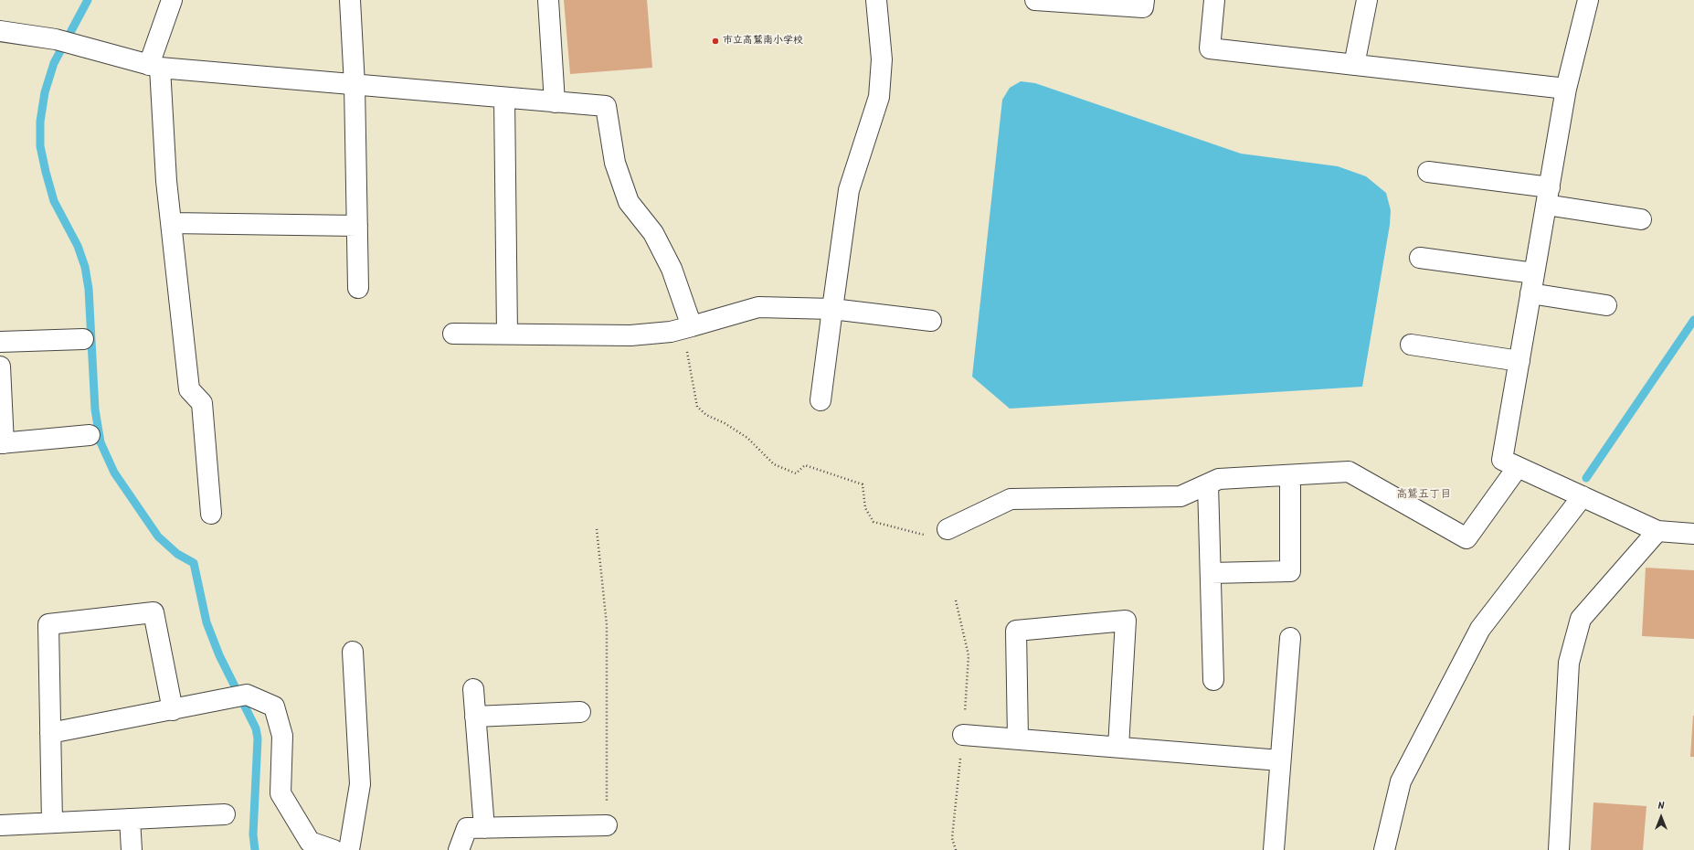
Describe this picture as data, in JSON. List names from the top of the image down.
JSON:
{
  "districts": ["高鷲五丁目"],
  "places": ["市立高鷲南小学校"],
  "north": "top"
}
